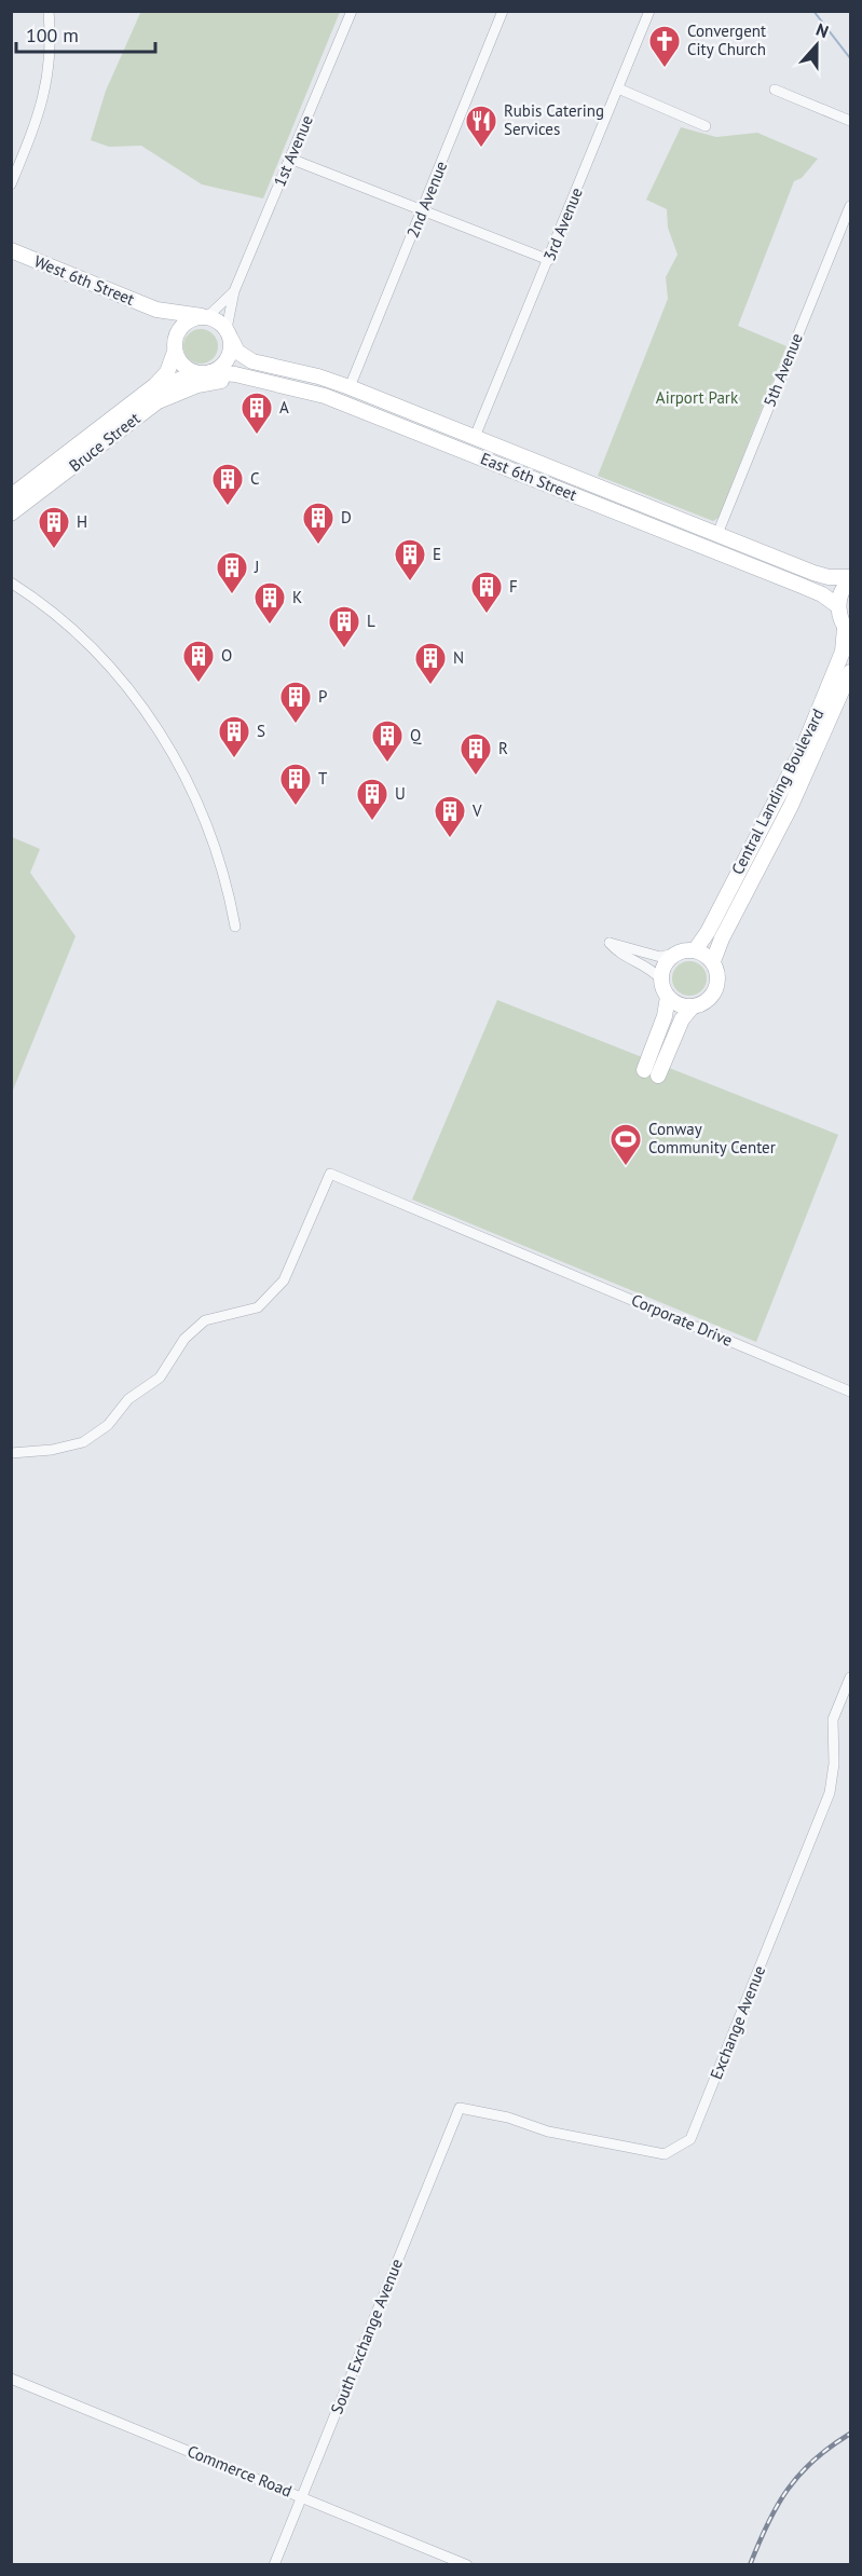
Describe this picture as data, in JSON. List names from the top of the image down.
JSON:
{
  "streets": {
    "street": [
      "1st Avenue",
      "2nd Avenue",
      "3rd Avenue",
      "West 6th Street",
      "5th Avenue",
      "Bruce Street",
      "East 6th Street",
      "Central Landing Boulevard",
      "Corporate Drive",
      "Exchange Avenue",
      "South Exchange Avenue",
      "Commerce Road"
    ]
  },
  "crossings": [
    ["1st Avenue", "West 6th Street"],
    ["1st Avenue", "Bruce Street"],
    ["1st Avenue", "East 6th Street"],
    ["2nd Avenue", "East 6th Street"],
    ["3rd Avenue", "East 6th Street"],
    ["West 6th Street", "Bruce Street"],
    ["West 6th Street", "East 6th Street"],
    ["5th Avenue", "East 6th Street"],
    ["Bruce Street", "East 6th Street"],
    ["Exchange Avenue", "South Exchange Avenue"],
    ["South Exchange Avenue", "Commerce Road"]
  ],
  "parks": ["Airport Park"],
  "places": {
    "church": ["Convergent City Church"],
    "restaurant": ["Rubis Catering Services"],
    "building": [
      "A",
      "C",
      "D",
      "H",
      "E",
      "J",
      "F",
      "K",
      "L",
      "O",
      "N",
      "P",
      "S",
      "Q",
      "R",
      "T",
      "U",
      "V"
    ],
    "sports": ["Conway Community Center"]
  },
  "scale_bar": "100 m",
  "north": "top"
}
